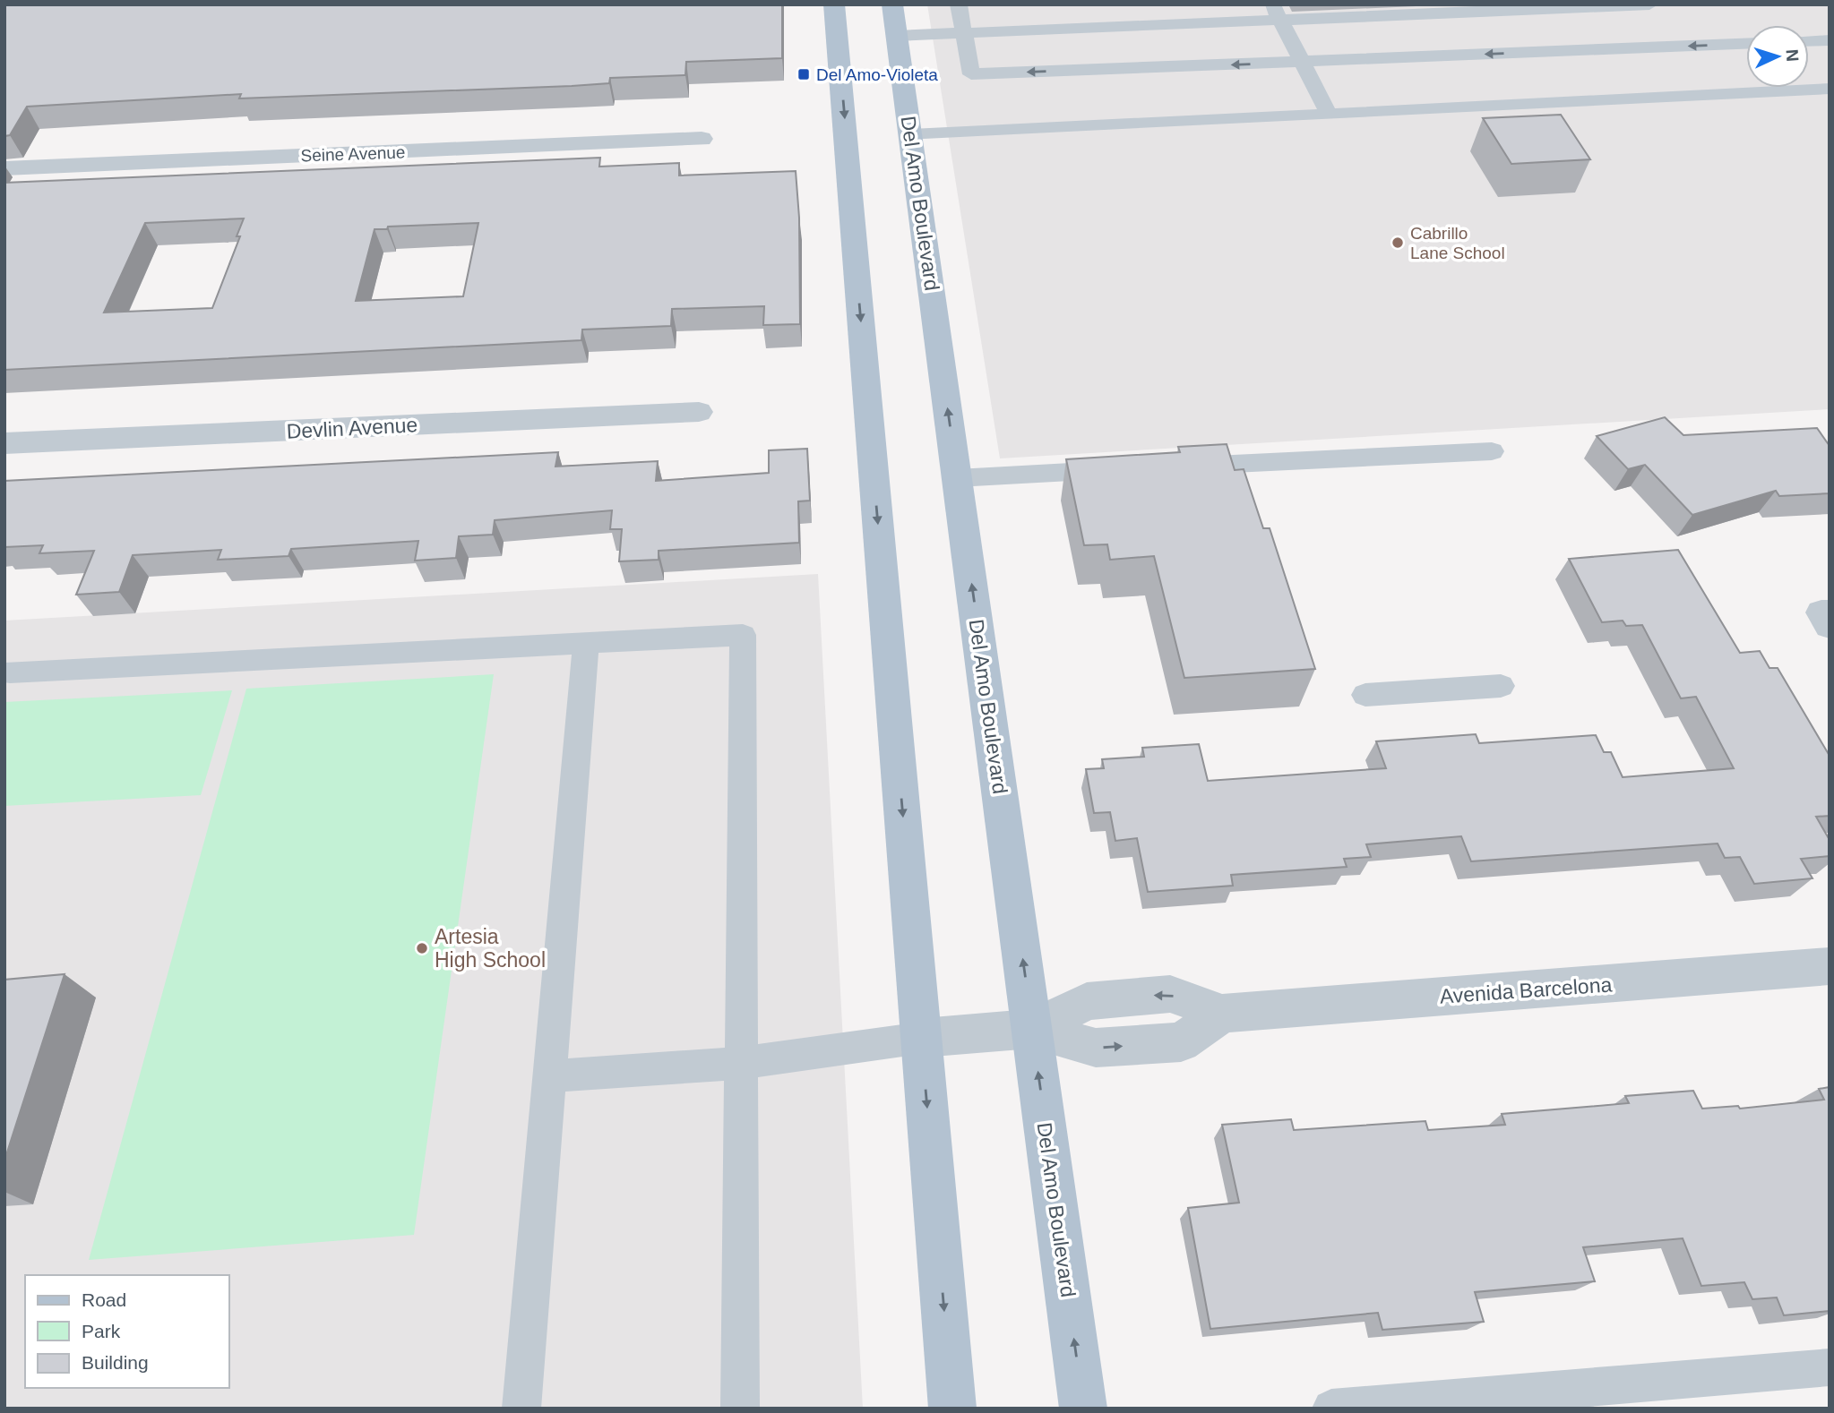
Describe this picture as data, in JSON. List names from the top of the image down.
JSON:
{
  "streets": {
    "main road": ["Del Amo Boulevard"],
    "street": ["Seine Avenue", "Devlin Avenue", "Avenida Barcelona"]
  },
  "crossings": [
    ["Del Amo Boulevard", "Avenida Barcelona"]
  ],
  "places": {
    "transit": ["Del Amo-Violeta"],
    "other": ["Cabrillo Lane School", "Artesia High School"]
  },
  "legend": ["Road", "Park", "Building"],
  "north": "right"
}
